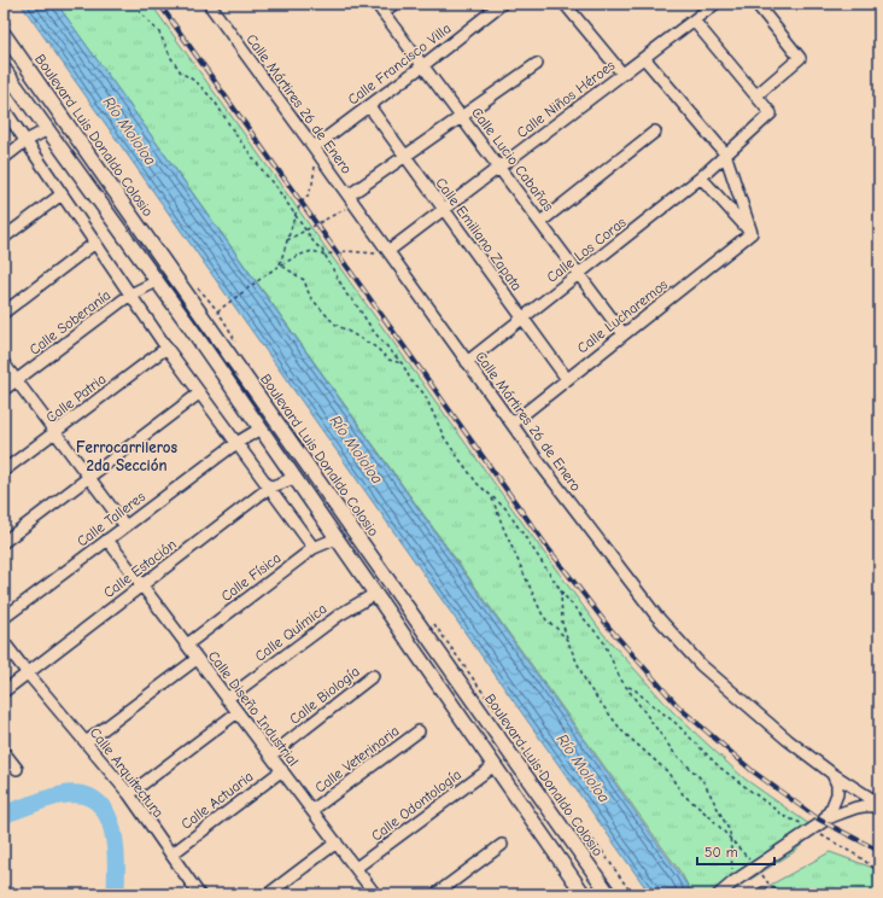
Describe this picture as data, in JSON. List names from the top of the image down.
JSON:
{
  "streets": {
    "main road": ["Boulevard Luis Donaldo Colosio"],
    "street": [
      "Calle Francisco Villa",
      "Calle Niños Héroes",
      "Calle Mártires 26 de Enero",
      "Calle Lucio Cabañas",
      "Calle Emiliano Zapata",
      "Calle Los Coras",
      "Calle Lucharemos",
      "Calle Soberanía",
      "Calle Patria",
      "Calle Talleres",
      "Calle Estación",
      "Calle Física",
      "Calle Química",
      "Calle Biología",
      "Calle Diseño Industrial",
      "Calle Veterinaria",
      "Calle Arquitectura",
      "Calle Actuaria",
      "Calle Odontología"
    ]
  },
  "crossings": [
    ["Calle Francisco Villa", "Calle Mártires 26 de Enero"],
    ["Calle Francisco Villa", "Calle Lucio Cabañas"],
    ["Calle Francisco Villa", "Calle Emiliano Zapata"],
    ["Calle Niños Héroes", "Calle Mártires 26 de Enero"],
    ["Calle Niños Héroes", "Calle Lucio Cabañas"],
    ["Calle Niños Héroes", "Calle Emiliano Zapata"],
    ["Calle Mártires 26 de Enero", "Calle Los Coras"],
    ["Calle Mártires 26 de Enero", "Calle Lucharemos"],
    ["Calle Lucio Cabañas", "Calle Los Coras"],
    ["Calle Lucio Cabañas", "Calle Lucharemos"],
    ["Calle Emiliano Zapata", "Calle Los Coras"],
    ["Calle Emiliano Zapata", "Calle Lucharemos"],
    ["Calle Talleres", "Calle Diseño Industrial"],
    ["Calle Estación", "Calle Diseño Industrial"],
    ["Calle Estación", "Calle Arquitectura"],
    ["Calle Física", "Calle Diseño Industrial"],
    ["Calle Química", "Calle Diseño Industrial"],
    ["Calle Biología", "Calle Diseño Industrial"],
    ["Calle Diseño Industrial", "Calle Veterinaria"],
    ["Calle Diseño Industrial", "Calle Actuaria"],
    ["Calle Diseño Industrial", "Calle Odontología"],
    ["Calle Arquitectura", "Calle Actuaria"]
  ],
  "districts": ["Ferrocarrileros 2da Sección"],
  "water": ["Río Mololoa"],
  "scale_bar": "50 m"
}
